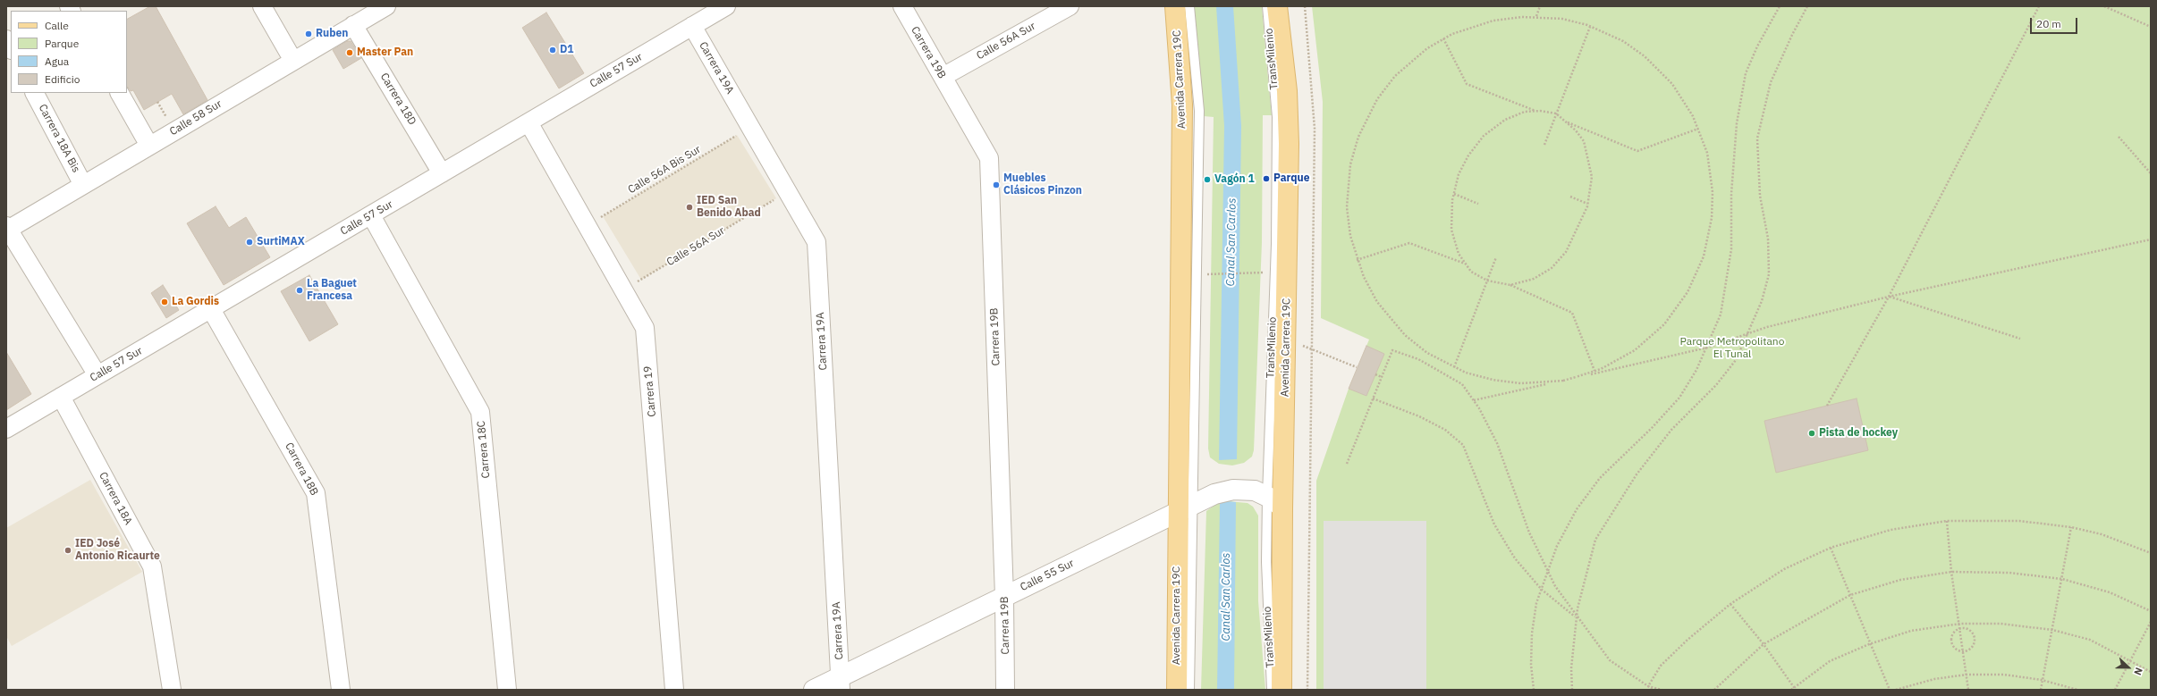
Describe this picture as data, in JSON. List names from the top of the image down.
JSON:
{
  "streets": {
    "main road": ["Avenida Carrera 19C"],
    "street": [
      "Calle 56A Sur",
      "Carrera 19B",
      "Carrera 19A",
      "Calle 57 Sur",
      "Carrera 18D",
      "Calle 58 Sur",
      "Carrera 18A Bis",
      "Carrera 19",
      "Carrera 18C",
      "Carrera 18B",
      "Carrera 18A",
      "Calle 55 Sur"
    ],
    "lane": ["TransMilenio"],
    "path": ["Calle 56A Bis Sur"]
  },
  "crossings": [
    ["Calle 56A Sur", "Carrera 19B"],
    ["Calle 56A Sur", "Carrera 19A"],
    ["Calle 56A Sur", "Carrera 19"],
    ["Carrera 19B", "Calle 55 Sur"],
    ["TransMilenio", "Calle 55 Sur"],
    ["Carrera 19A", "Calle 57 Sur"],
    ["Carrera 19A", "Calle 56A Bis Sur"],
    ["Carrera 19A", "Calle 55 Sur"],
    ["Calle 57 Sur", "Carrera 18D"],
    ["Calle 57 Sur", "Carrera 19"],
    ["Calle 57 Sur", "Carrera 18C"],
    ["Calle 57 Sur", "Carrera 18B"],
    ["Calle 57 Sur", "Carrera 18A"],
    ["Avenida Carrera 19C", "Calle 55 Sur"],
    ["Carrera 18D", "Calle 58 Sur"],
    ["Calle 58 Sur", "Carrera 18A Bis"],
    ["Calle 56A Bis Sur", "Carrera 19"]
  ],
  "water": ["Canal San Carlos"],
  "parks": ["Parque Metropolitano El Tunal"],
  "places": [
    "Ruben",
    "D1",
    "Master Pan",
    "Parque",
    "Vagón 1",
    "Muebles Clásicos Pinzon",
    "IED San Benido Abad",
    "SurtiMAX",
    "La Baguet Francesa",
    "La Gordis",
    "Pista de hockey",
    "IED José Antonio Ricaurte"
  ],
  "legend": [
    "Calle",
    "Parque",
    "Agua",
    "Edificio"
  ],
  "scale_bar": "20 m",
  "north": "right"
}
